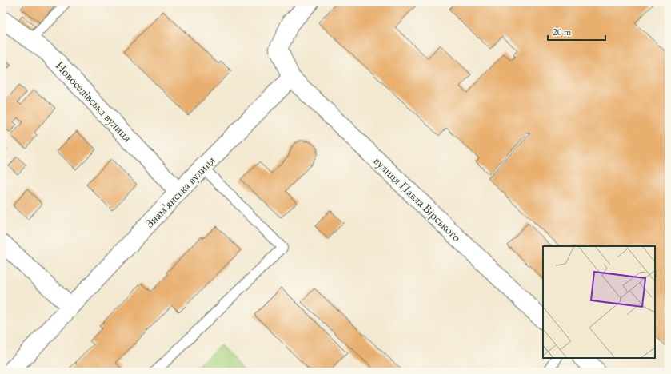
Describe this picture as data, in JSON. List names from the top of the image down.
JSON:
{
  "streets": {
    "street": ["Новоселівська вулиця", "Знамʼянська вулиця", "вулиця Павла Вірського"]
  },
  "crossings": [
    ["Новоселівська вулиця", "Знамʼянська вулиця"],
    ["Знамʼянська вулиця", "вулиця Павла Вірського"]
  ],
  "scale_bar": "20 m"
}
